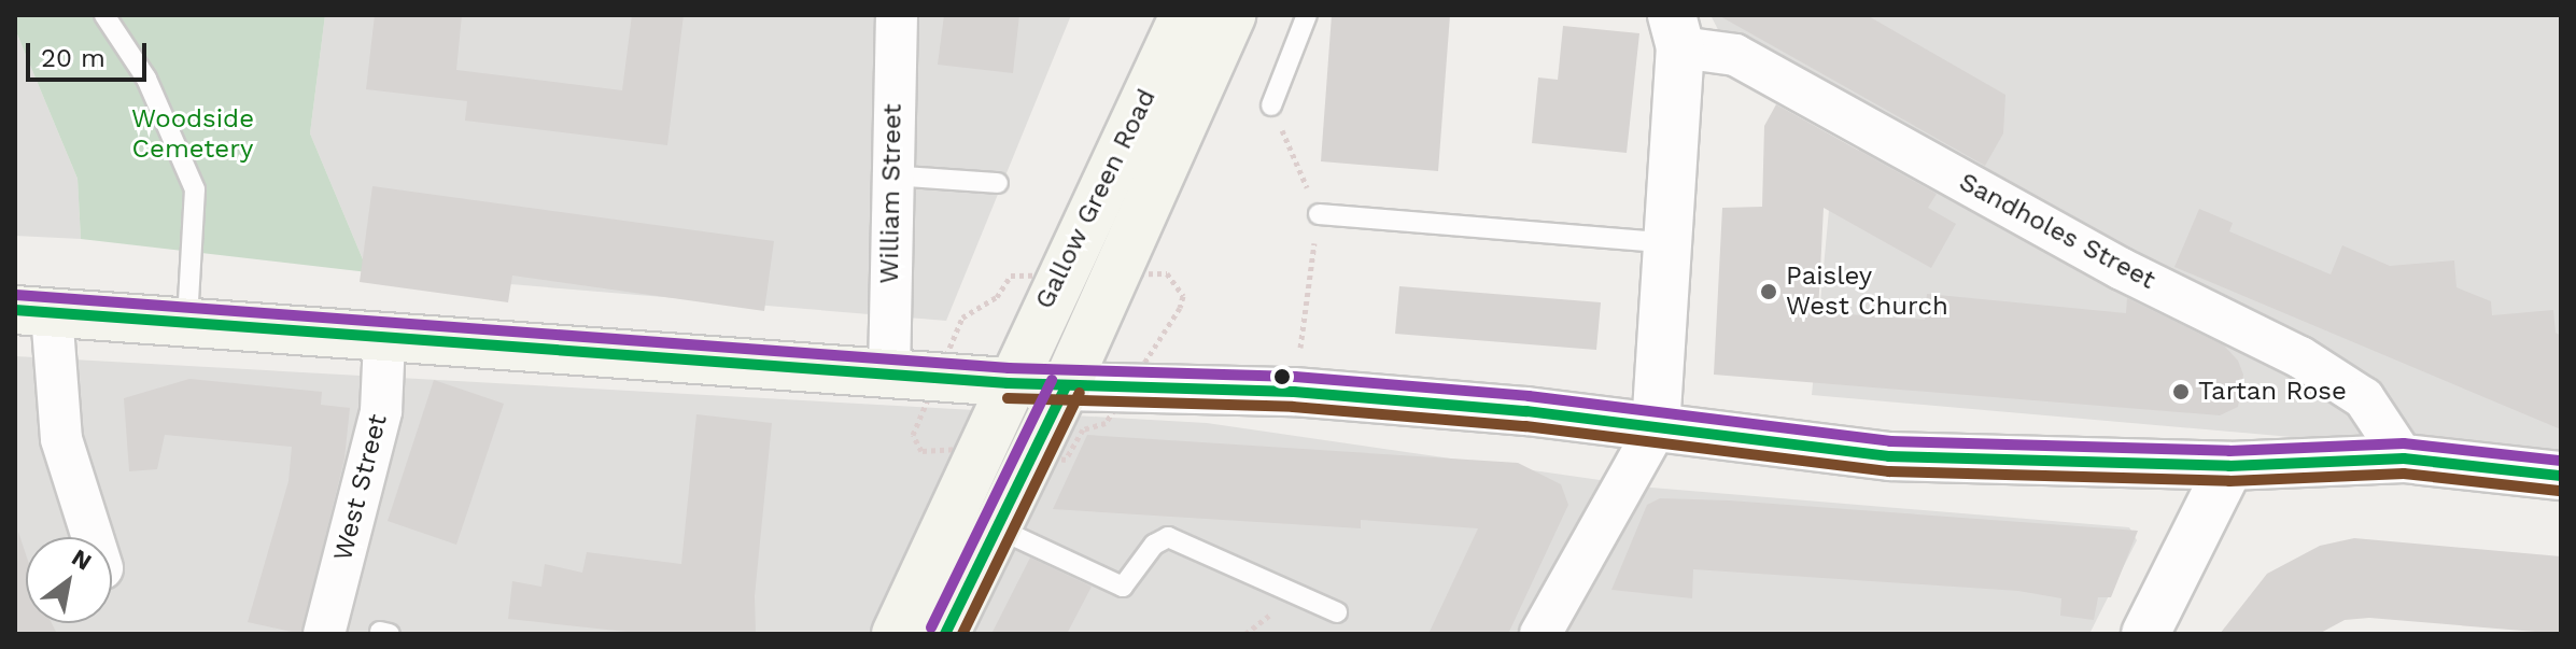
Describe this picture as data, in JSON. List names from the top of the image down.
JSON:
{
  "streets": {
    "main road": ["Gallow Green Road"],
    "street": ["William Street", "Sandholes Street", "West Street"]
  },
  "parks": ["Woodside Cemetery"],
  "places": ["Paisley West Church", "Tartan Rose"],
  "lines": ["transit line 20"],
  "scale_bar": "20 m",
  "north": "top right"
}
